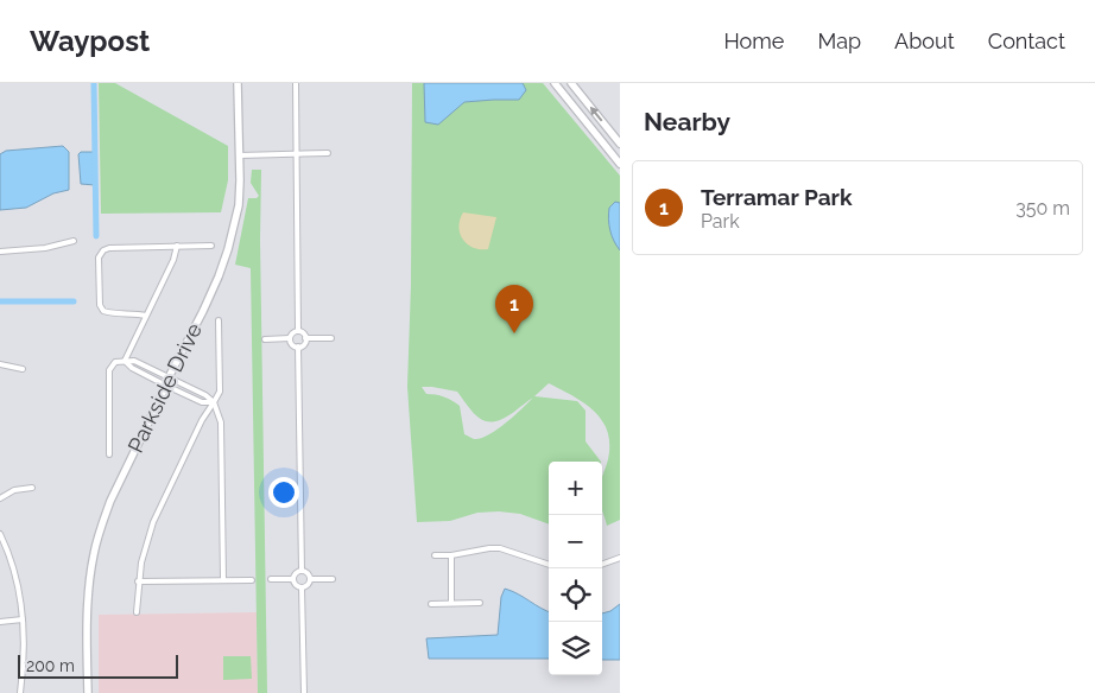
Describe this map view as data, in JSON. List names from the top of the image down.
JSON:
{
  "streets": {
    "street": ["Parkside Drive"]
  },
  "scale_bar": "200 m",
  "page": {
    "header": "Waypost",
    "nav": [
      "Home",
      "Map",
      "About",
      "Contact"
    ],
    "heading": "Nearby",
    "list": [
      {
        "mark": "1",
        "name": "Terramar Park",
        "note": "Park",
        "value": "350 m"
      }
    ],
    "pins": "1",
    "map_buttons": ["+", "−"],
    "scale": "200 m"
  }
}
